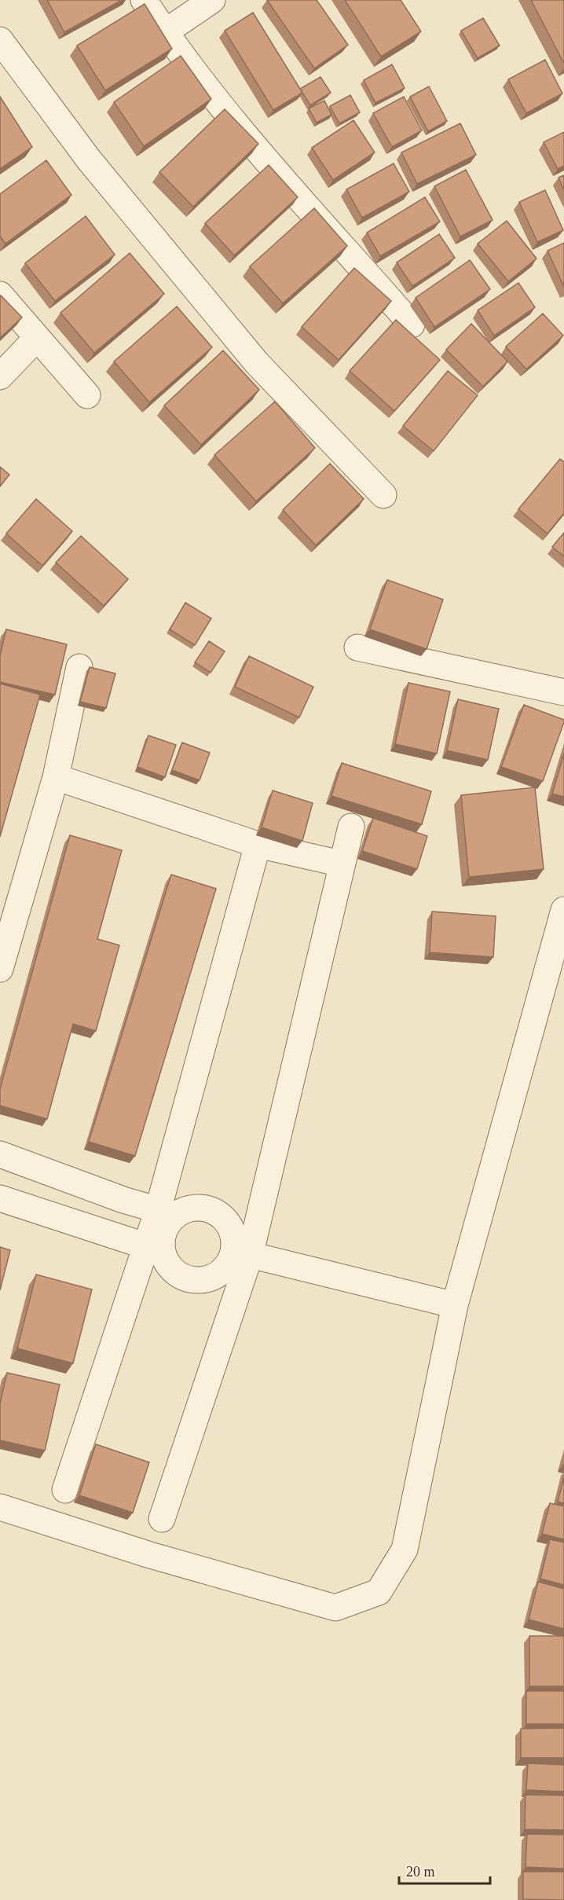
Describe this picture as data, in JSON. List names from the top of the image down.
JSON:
{
  "scale_bar": "20 m"
}
